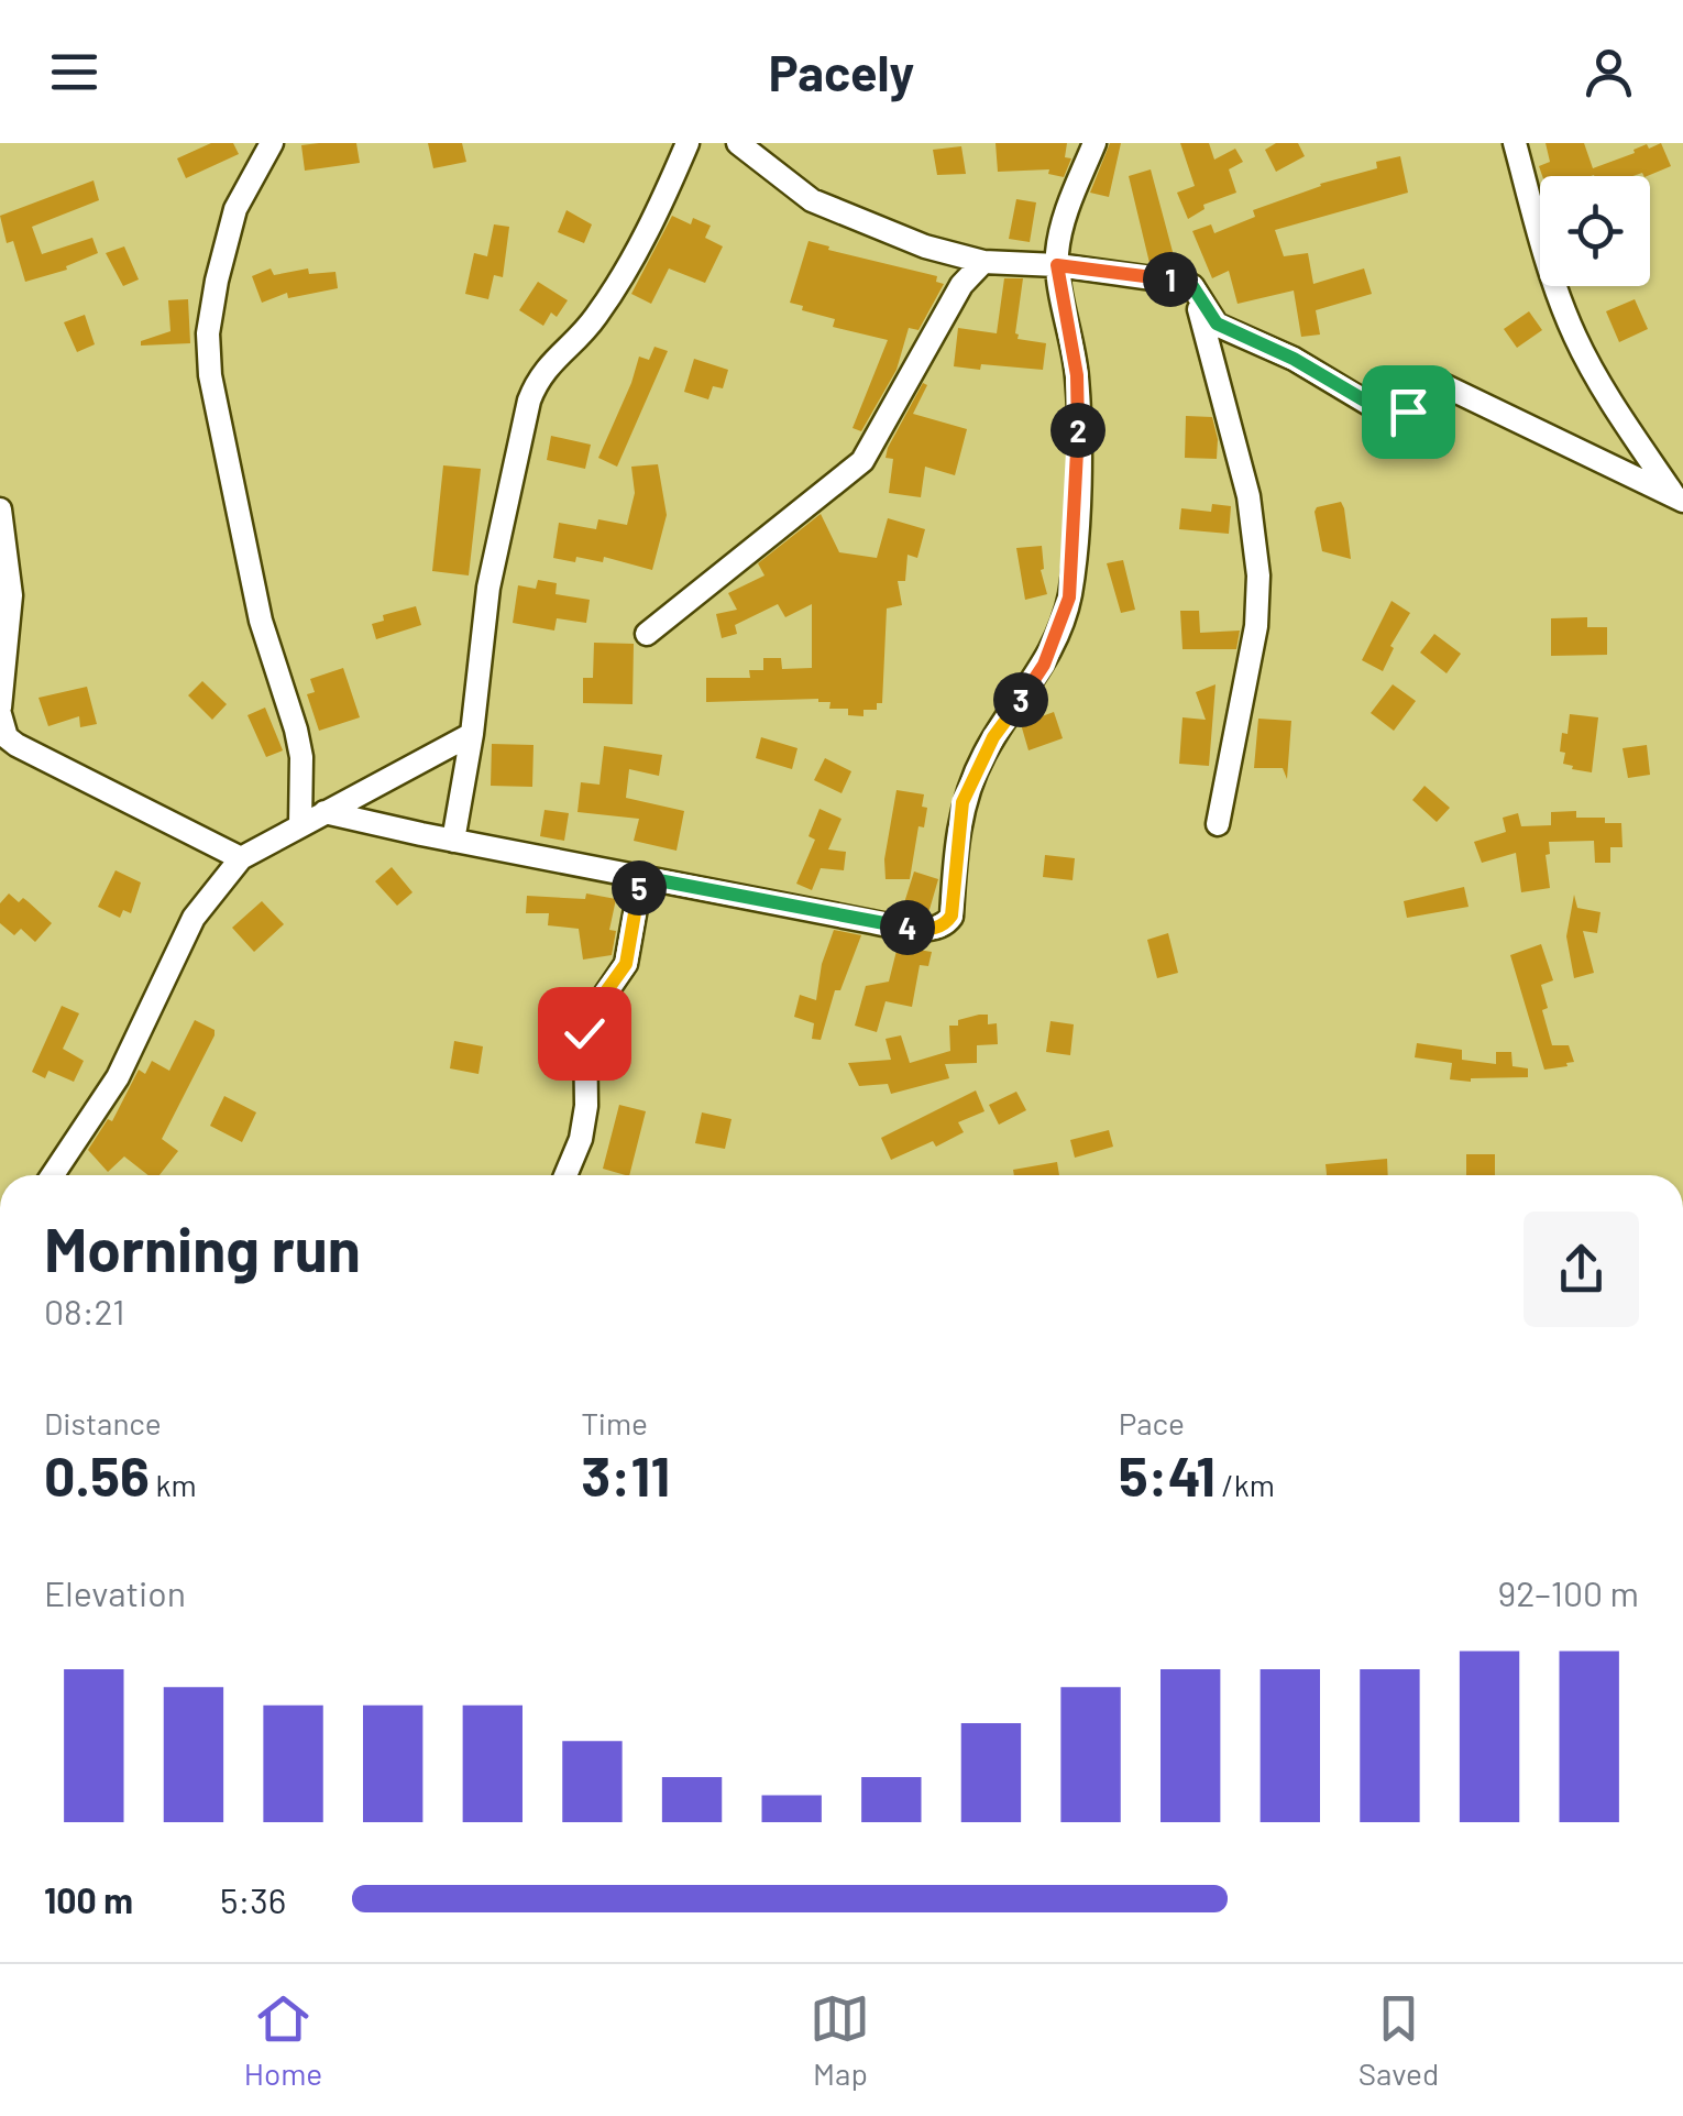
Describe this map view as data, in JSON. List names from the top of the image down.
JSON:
{
  "page": {
    "header": "Pacely",
    "pins": [
      "1",
      "2",
      "3",
      "5",
      "4"
    ],
    "heading": ["Morning run", "08:21"],
    "stats": [
      ["Distance", "0.56 km"],
      ["Time", "3:11"],
      ["Pace", "5:41 /km"]
    ],
    "chart": ["Elevation", "92–100 m"],
    "list": [
      {
        "name": "100 m",
        "note": "5:36"
      }
    ],
    "tabs": ["Home", "Map", "Saved"]
  }
}
